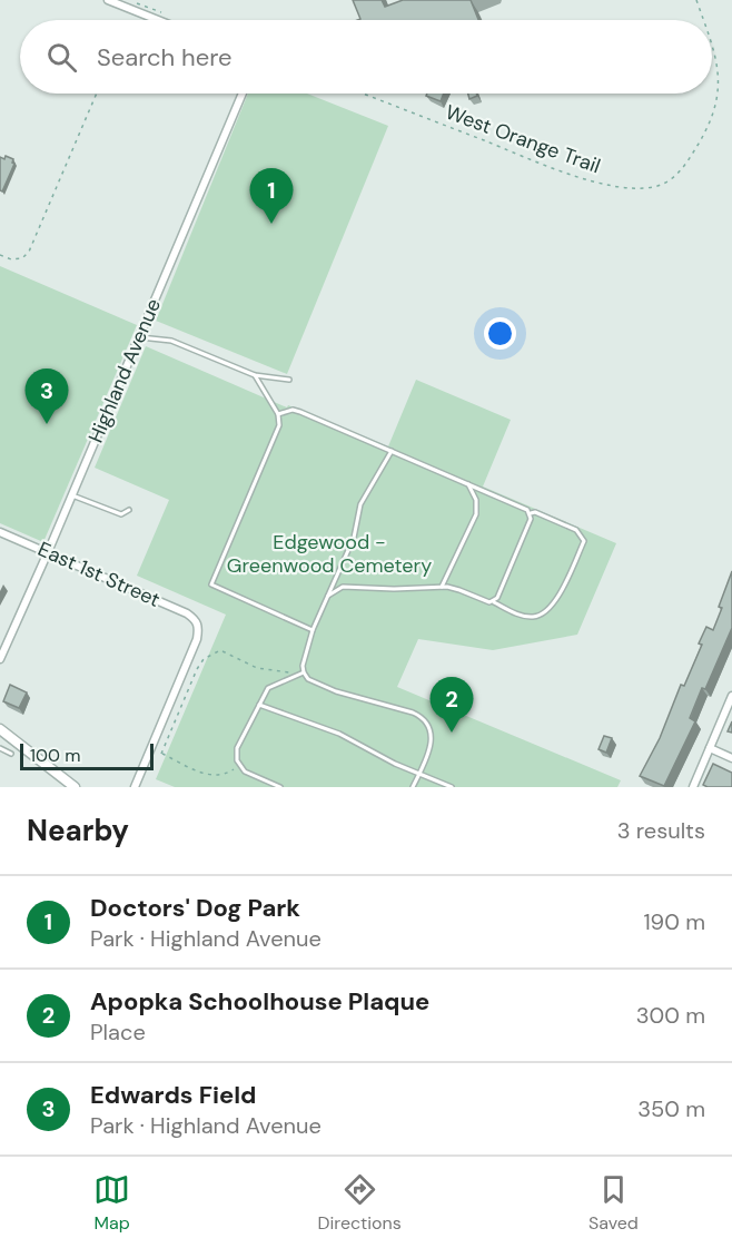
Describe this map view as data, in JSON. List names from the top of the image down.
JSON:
{
  "streets": {
    "street": ["Highland Avenue", "East 1st Street"],
    "path": ["West Orange Trail"]
  },
  "crossings": [
    ["Highland Avenue", "East 1st Street"]
  ],
  "parks": ["Edgewood - Greenwood Cemetery"],
  "scale_bar": "100 m",
  "page": {
    "search": "Search here",
    "pins": ["1", "3", "2"],
    "scale": "100 m",
    "heading": ["Nearby", "3 results"],
    "list": [
      {
        "mark": "1",
        "name": "Doctors' Dog Park",
        "note": "Park · Highland Avenue",
        "value": "190 m"
      },
      {
        "mark": "2",
        "name": "Apopka Schoolhouse Plaque",
        "note": "Place",
        "value": "300 m"
      },
      {
        "mark": "3",
        "name": "Edwards Field",
        "note": "Park · Highland Avenue",
        "value": "350 m"
      }
    ],
    "nav": ["Map", "Directions", "Saved"]
  }
}
